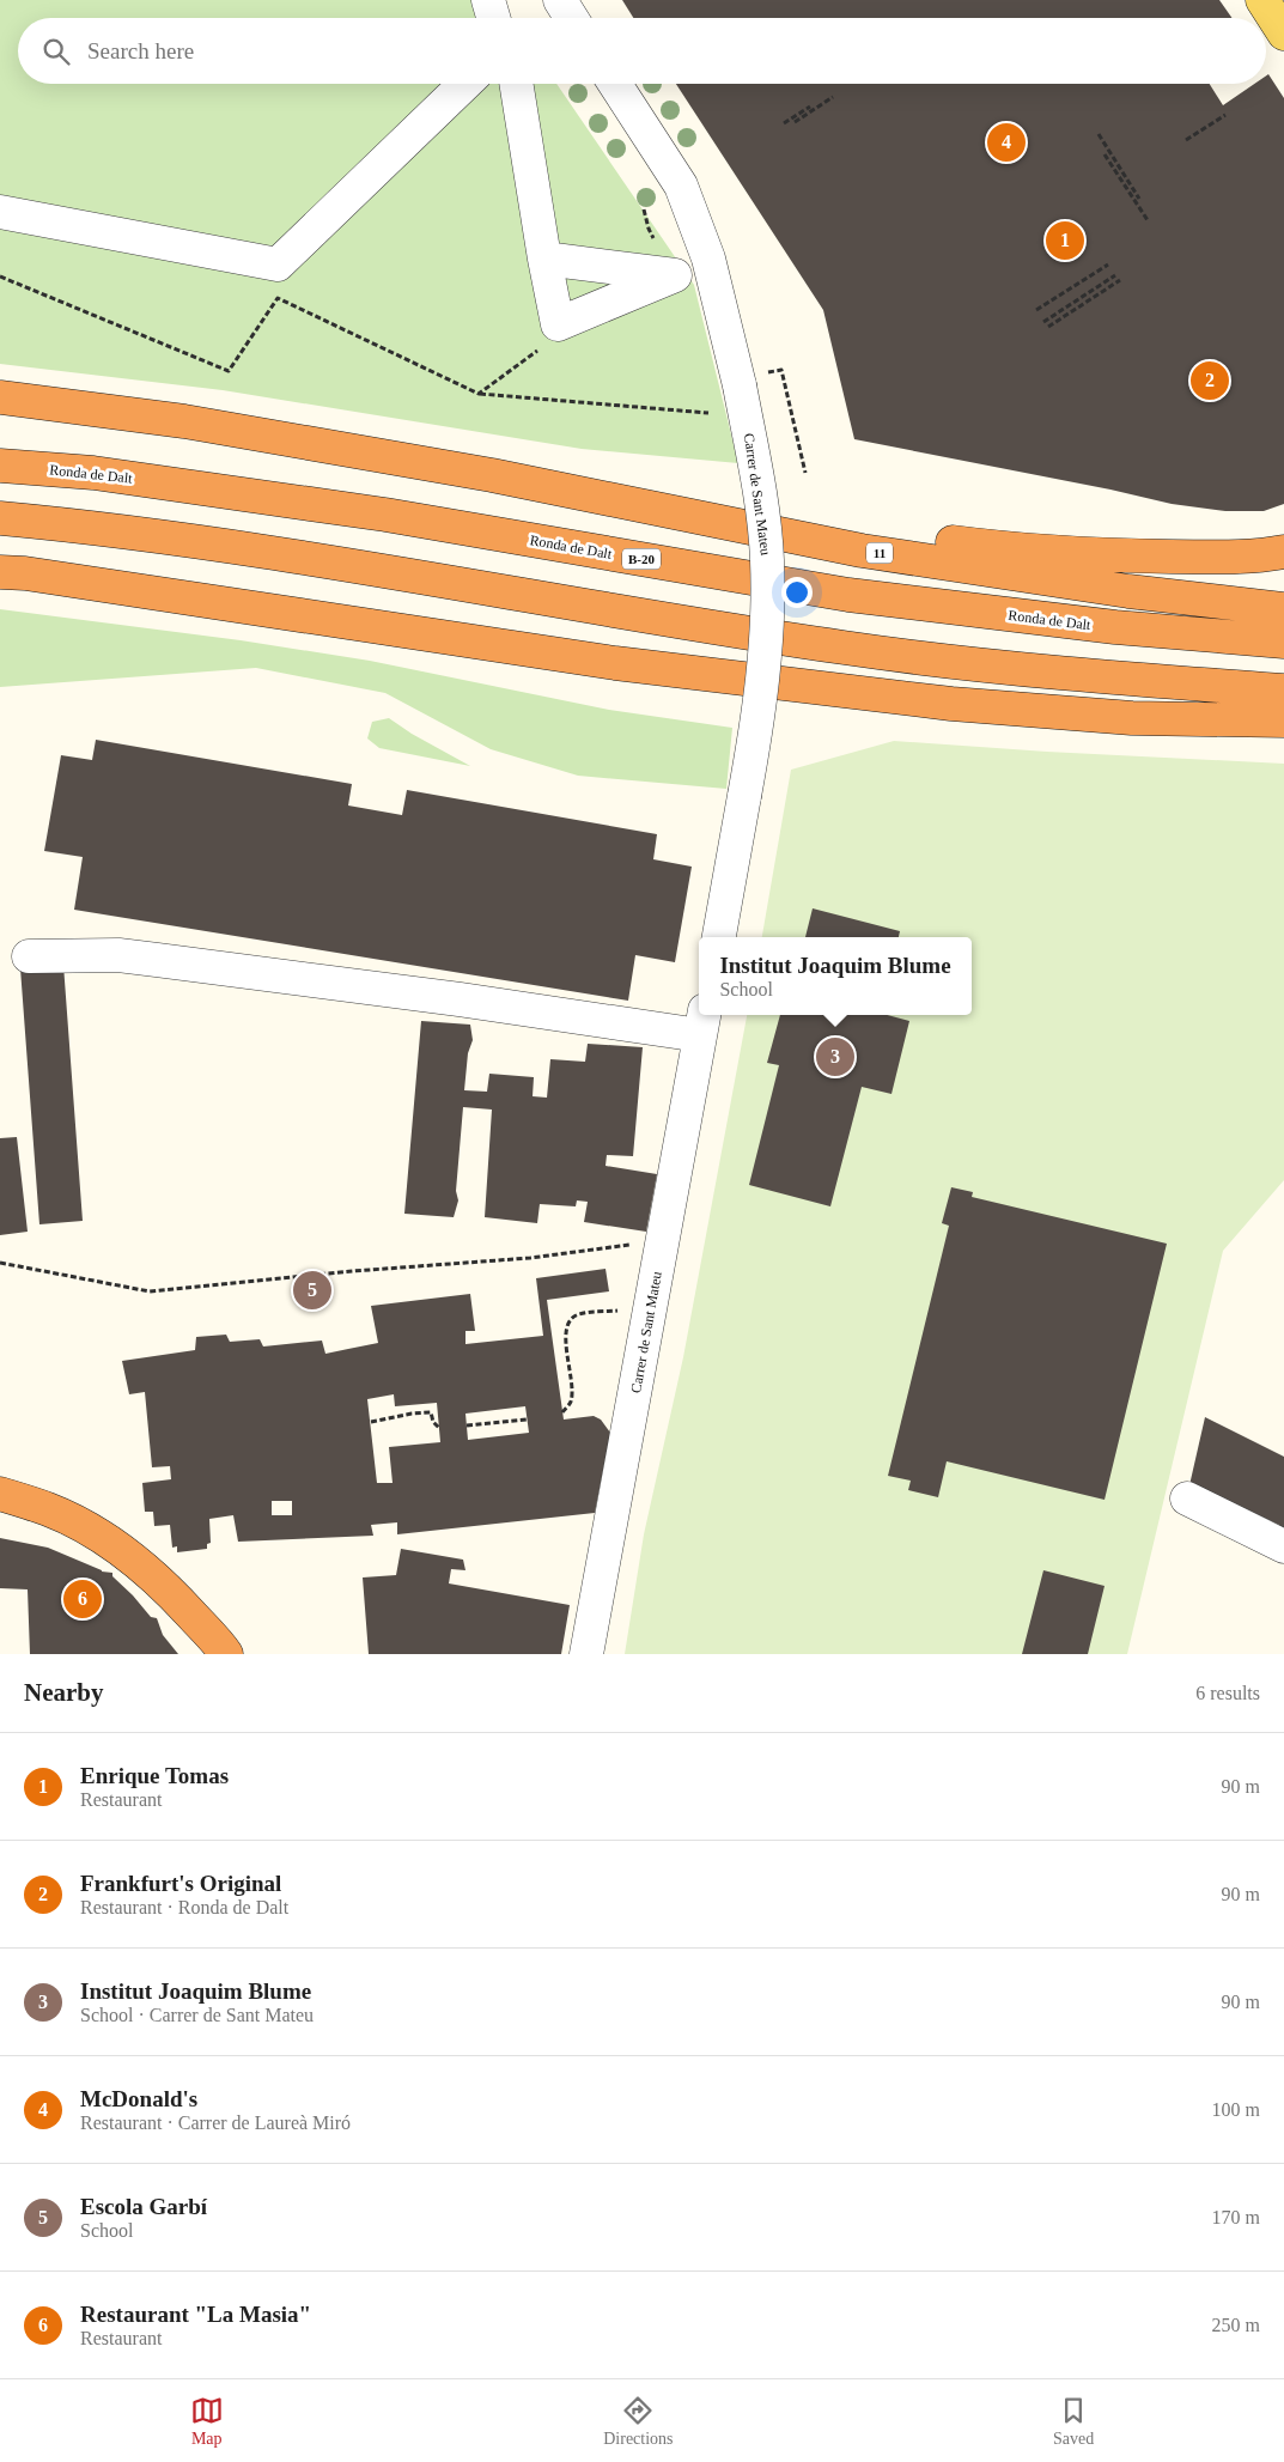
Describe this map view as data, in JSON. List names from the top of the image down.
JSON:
{
  "streets": {
    "highway": ["Ronda de Dalt", "11", "B-20"],
    "street": ["Carrer de Sant Mateu"]
  },
  "page": {
    "search": "Search here",
    "pins": [
      "4",
      "1",
      "2",
      "3",
      "5",
      "6"
    ],
    "popup": ["Institut Joaquim Blume", "School"],
    "heading": ["Nearby", "6 results"],
    "list": [
      {
        "mark": "1",
        "name": "Enrique Tomas",
        "note": "Restaurant",
        "value": "90 m"
      },
      {
        "mark": "2",
        "name": "Frankfurt's Original",
        "note": "Restaurant · Ronda de Dalt",
        "value": "90 m"
      },
      {
        "mark": "3",
        "name": "Institut Joaquim Blume",
        "note": "School · Carrer de Sant Mateu",
        "value": "90 m"
      },
      {
        "mark": "4",
        "name": "McDonald's",
        "note": "Restaurant · Carrer de Laureà Miró",
        "value": "100 m"
      },
      {
        "mark": "5",
        "name": "Escola Garbí",
        "note": "School",
        "value": "170 m"
      },
      {
        "mark": "6",
        "name": "Restaurant \"La Masia\"",
        "note": "Restaurant",
        "value": "250 m"
      }
    ],
    "nav": ["Map", "Directions", "Saved"]
  }
}
